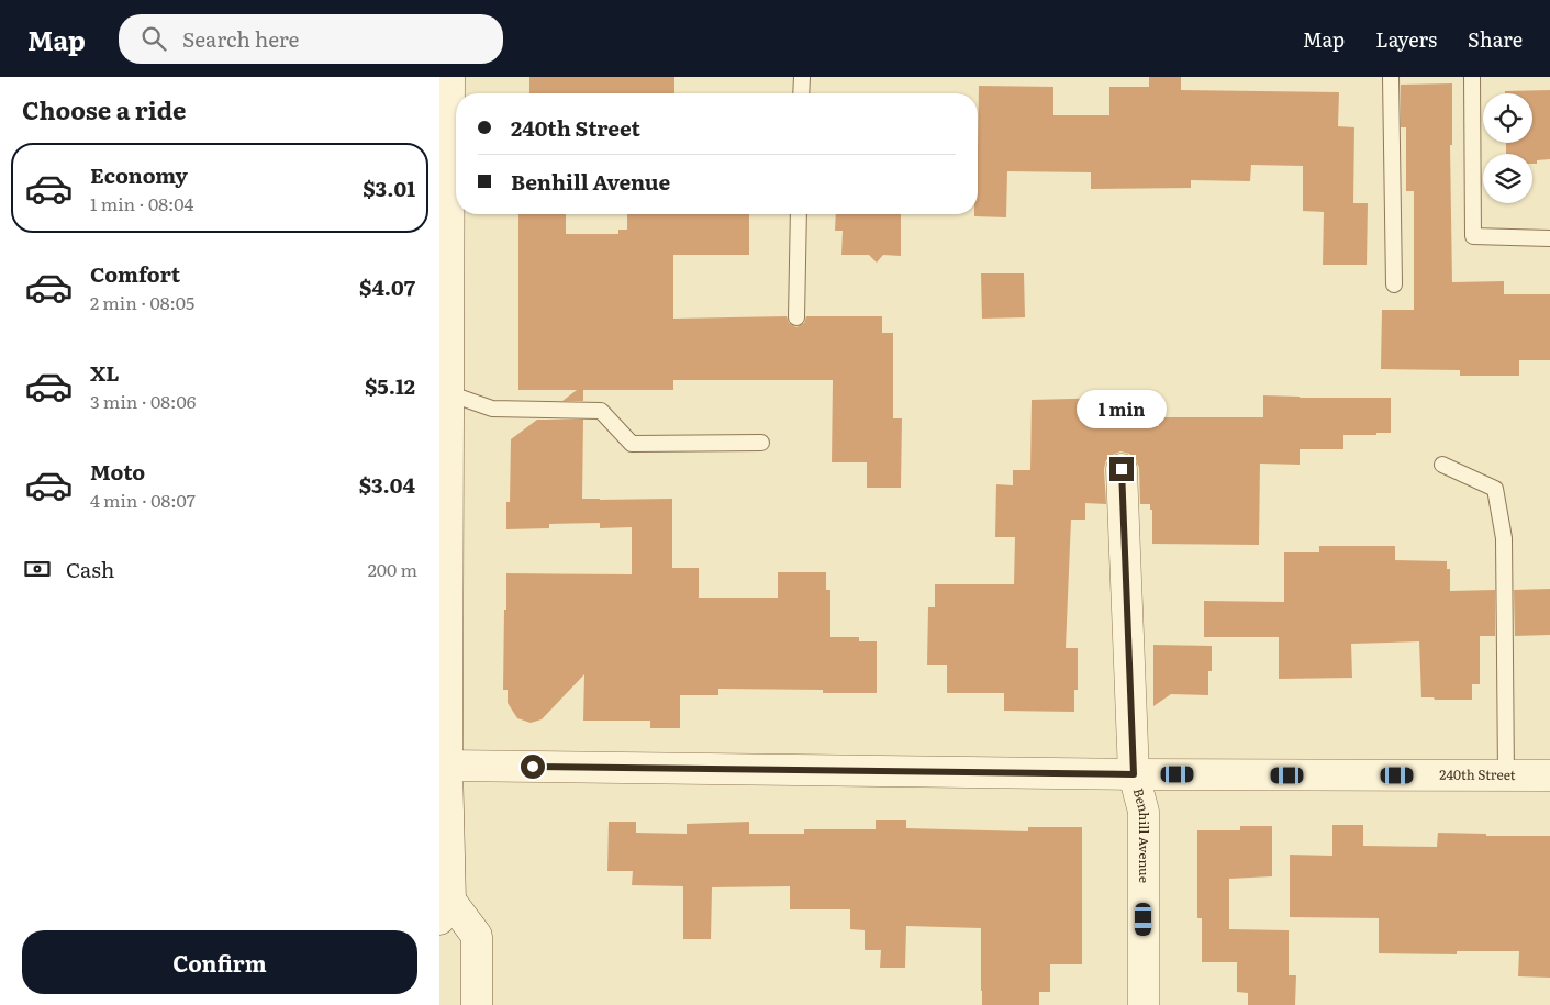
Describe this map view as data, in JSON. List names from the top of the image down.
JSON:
{
  "streets": {
    "street": ["240th Street", "Benhill Avenue"]
  },
  "crossings": [
    ["240th Street", "Benhill Avenue"]
  ],
  "page": {
    "header": "Map",
    "search": "Search here",
    "nav": ["Map", "Layers", "Share"],
    "heading": "Choose a ride",
    "banner": ["240th Street", "Benhill Avenue"],
    "list": [
      {
        "name": "Economy",
        "note": "1 min · 08:04",
        "value": "$3.01"
      },
      {
        "name": "Comfort",
        "note": "2 min · 08:05",
        "value": "$4.07"
      },
      {
        "name": "XL",
        "note": "3 min · 08:06",
        "value": "$5.12"
      },
      {
        "name": "Moto",
        "note": "4 min · 08:07",
        "value": "$3.04"
      }
    ],
    "bubble": "1 min",
    "pay": ["Cash", "200 m"],
    "buttons": "Confirm"
  }
}
